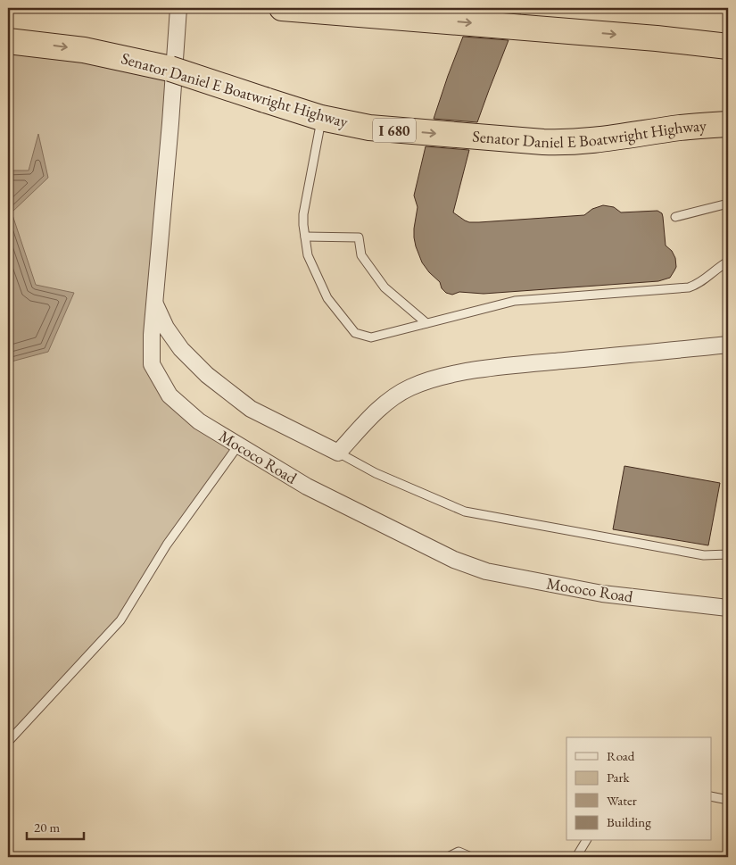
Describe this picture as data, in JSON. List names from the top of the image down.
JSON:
{
  "streets": {
    "highway": ["Senator Daniel E Boatwright Highway", "I 680"],
    "street": ["Mococo Road"]
  },
  "legend": [
    "Road",
    "Park",
    "Water",
    "Building"
  ],
  "scale_bar": "20 m"
}
